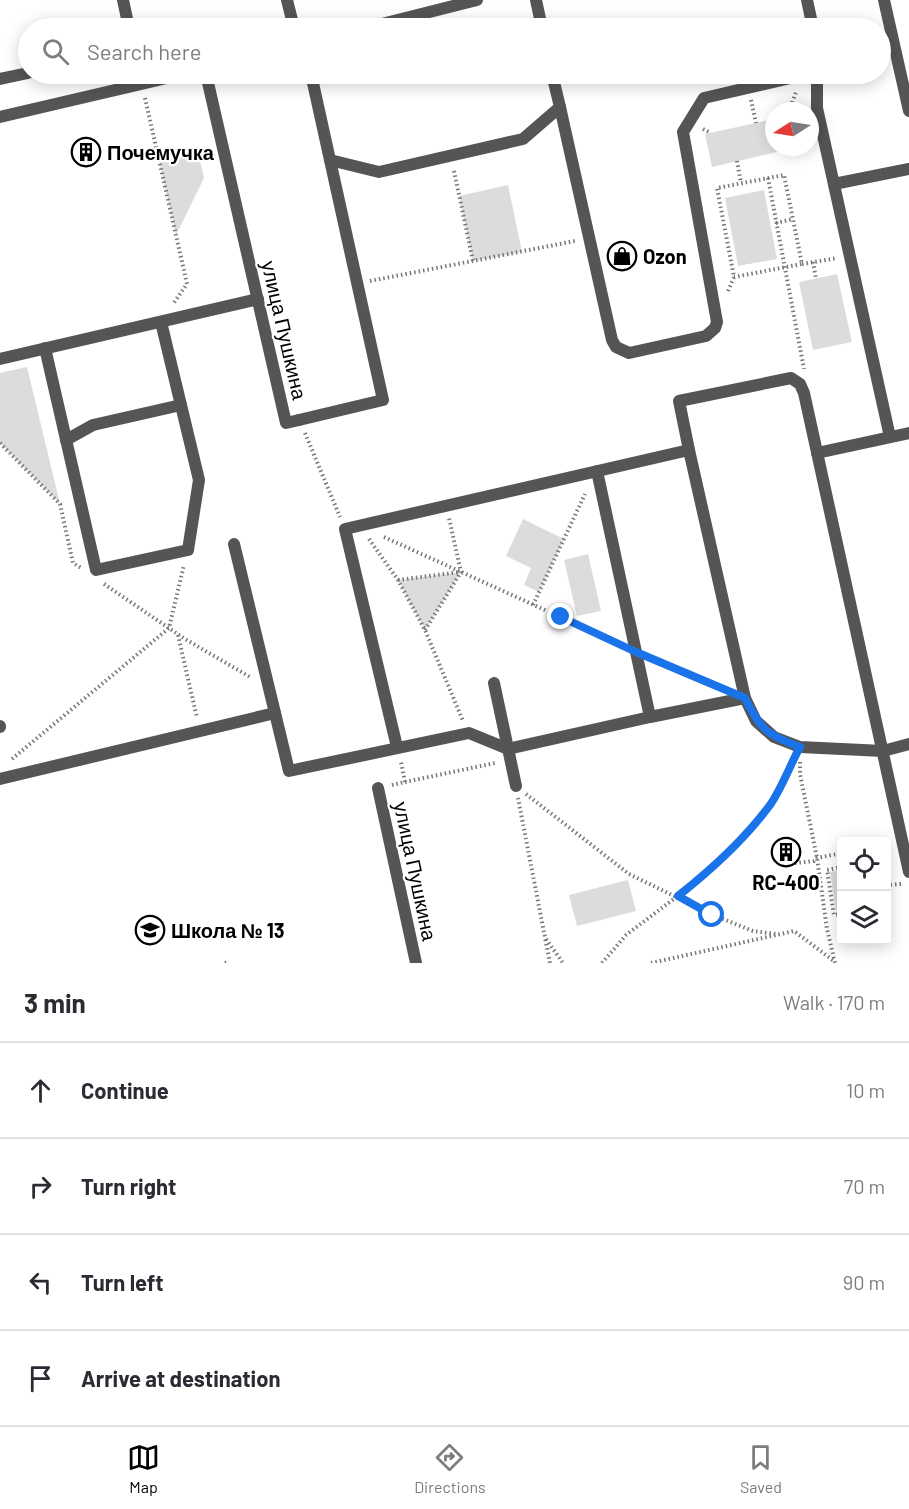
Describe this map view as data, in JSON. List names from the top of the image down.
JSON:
{
  "streets": {
    "street": ["улица Пушкина"]
  },
  "places": {
    "building": ["Почемучка", "RC-400"],
    "shop": ["Ozon"],
    "school or university": ["Школа № 13"]
  },
  "north": "left",
  "page": {
    "search": "Search here",
    "heading": ["3 min", "Walk · 170 m"],
    "list": [
      ["Continue", "10 m"],
      ["Turn right", "70 m"],
      ["Turn left", "90 m"],
      "Arrive at destination"
    ],
    "nav": ["Map", "Directions", "Saved"]
  }
}
